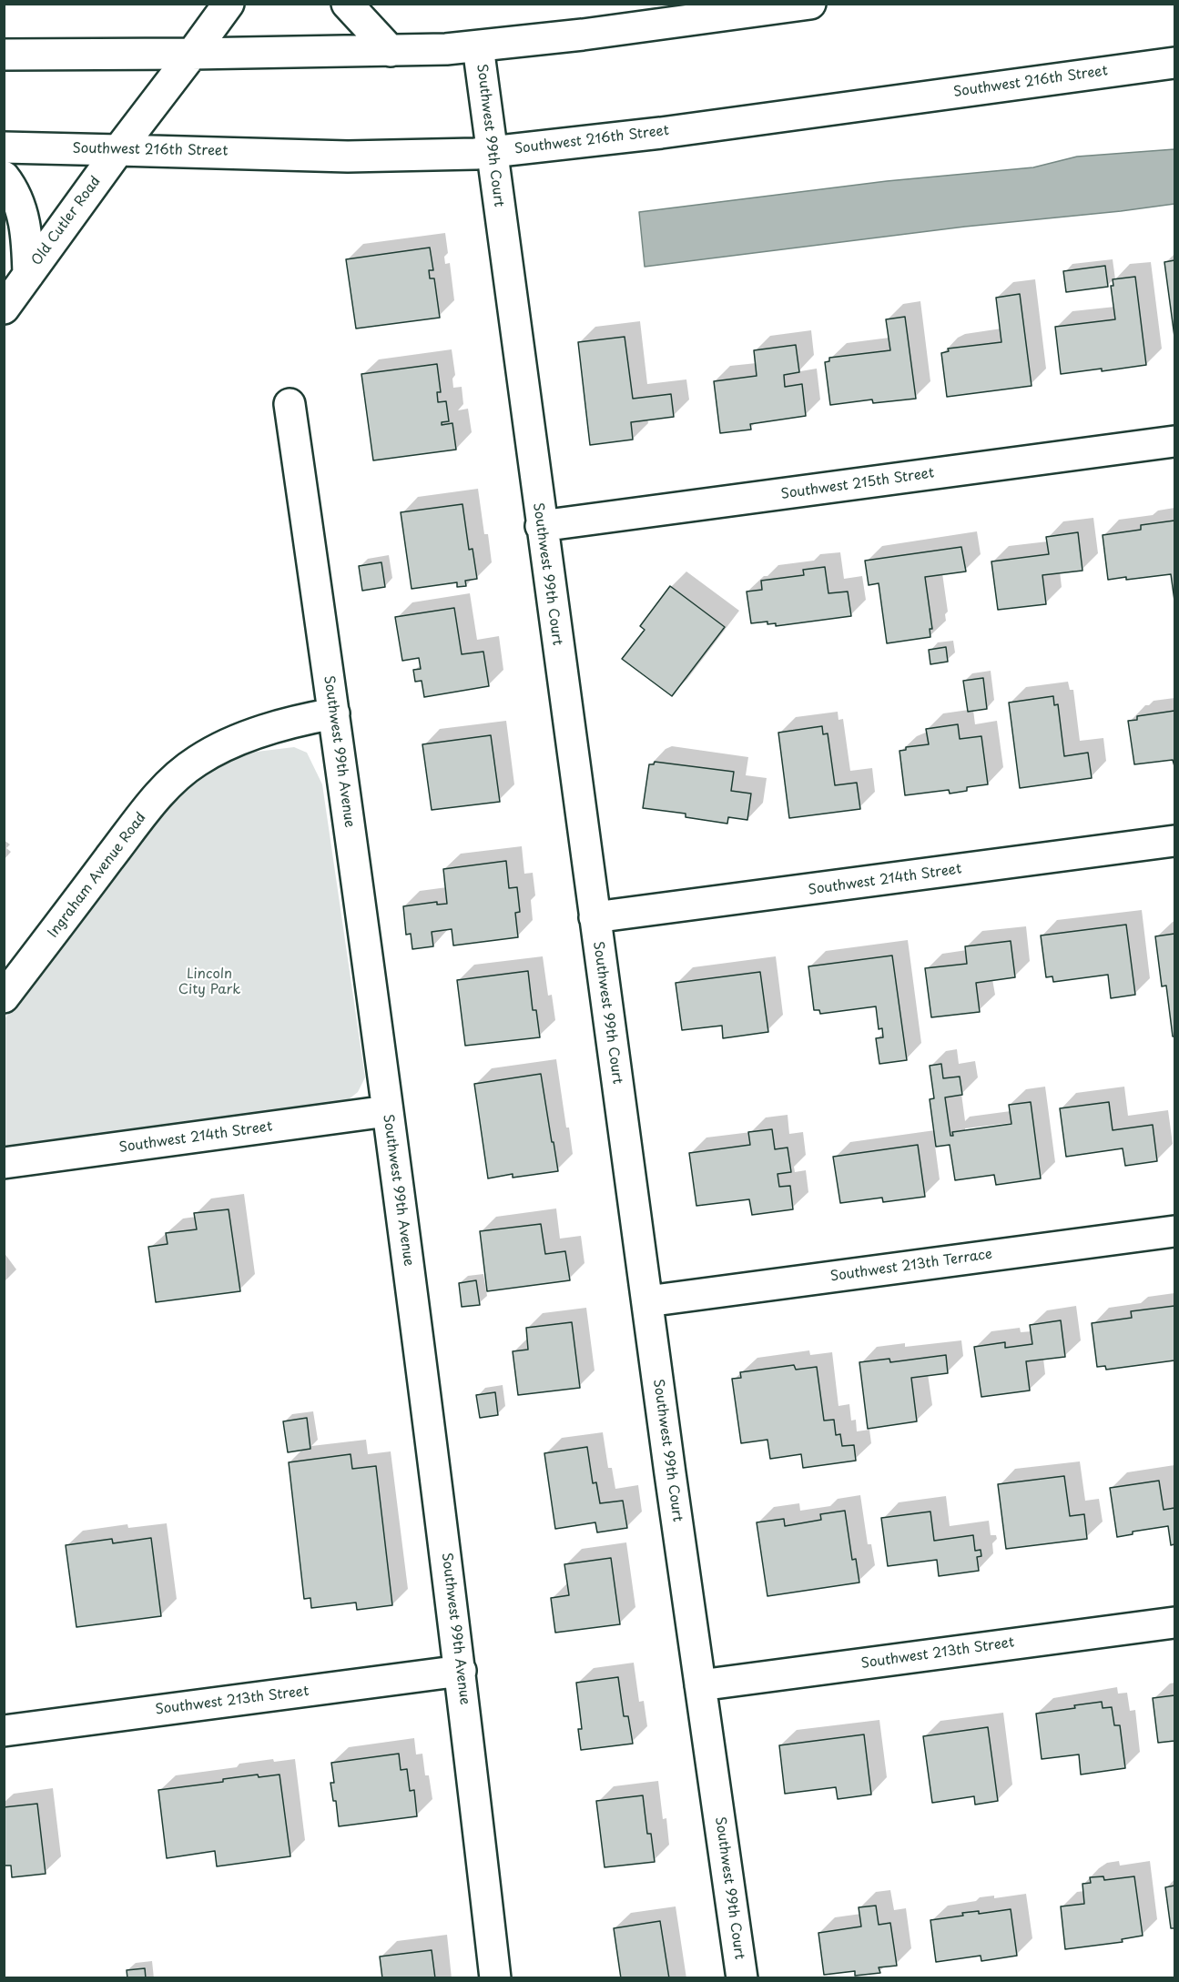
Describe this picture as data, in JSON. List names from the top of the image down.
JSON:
{
  "streets": {
    "street": [
      "Southwest 216th Street",
      "Southwest 99th Court",
      "Old Cutler Road",
      "Southwest 215th Street",
      "Southwest 99th Avenue",
      "Ingraham Avenue Road",
      "Southwest 214th Street",
      "Southwest 213th Terrace",
      "Southwest 213th Street"
    ]
  },
  "crossings": [
    ["Southwest 216th Street", "Southwest 99th Court"],
    ["Southwest 216th Street", "Old Cutler Road"],
    ["Southwest 99th Court", "Southwest 215th Street"],
    ["Southwest 99th Court", "Southwest 214th Street"],
    ["Southwest 99th Court", "Southwest 213th Terrace"],
    ["Southwest 99th Court", "Southwest 213th Street"],
    ["Southwest 99th Avenue", "Ingraham Avenue Road"],
    ["Southwest 99th Avenue", "Southwest 214th Street"],
    ["Southwest 99th Avenue", "Southwest 213th Street"]
  ],
  "parks": ["Lincoln City Park"]
}
